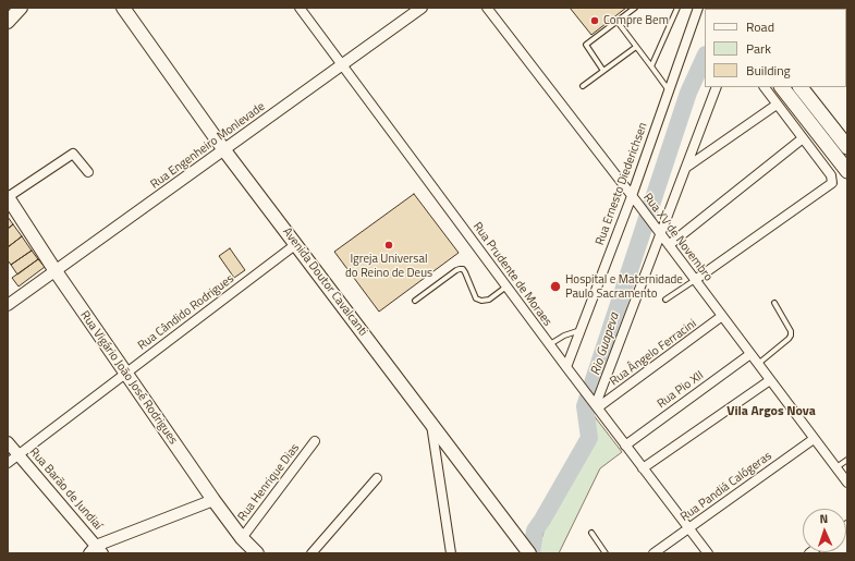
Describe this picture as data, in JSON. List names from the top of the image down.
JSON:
{
  "streets": {
    "main road": ["Avenida Doutor Cavalcanti", "Rua Vigário João José Rodrigues"],
    "street": [
      "Rua Engenheiro Monlevade",
      "Rua Ernesto Diederichsen",
      "Rua XV de Novembro",
      "Rua Prudente de Moraes",
      "Rua Cândido Rodrigues",
      "Rua Ângelo Ferracini",
      "Rua Pio XII",
      "Rua Henrique Dias",
      "Rua Pandiá Calógeras",
      "Rua Barão de Jundiaí"
    ]
  },
  "crossings": [
    ["Rua Engenheiro Monlevade", "Rua Prudente de Moraes"],
    ["Rua Engenheiro Monlevade", "Avenida Doutor Cavalcanti"],
    ["Rua Engenheiro Monlevade", "Rua Vigário João José Rodrigues"],
    ["Rua Ernesto Diederichsen", "Rua XV de Novembro"],
    ["Rua Ernesto Diederichsen", "Rua Prudente de Moraes"],
    ["Rua XV de Novembro", "Rua Ângelo Ferracini"],
    ["Rua XV de Novembro", "Rua Pio XII"],
    ["Rua XV de Novembro", "Rua Pandiá Calógeras"],
    ["Rua Prudente de Moraes", "Rua Ângelo Ferracini"],
    ["Rua Prudente de Moraes", "Rua Pio XII"],
    ["Rua Prudente de Moraes", "Rua Pandiá Calógeras"],
    ["Avenida Doutor Cavalcanti", "Rua Cândido Rodrigues"],
    ["Rua Cândido Rodrigues", "Rua Vigário João José Rodrigues"],
    ["Rua Cândido Rodrigues", "Rua Barão de Jundiaí"],
    ["Rua Vigário João José Rodrigues", "Rua Henrique Dias"]
  ],
  "districts": ["Vila Argos Nova"],
  "water": ["Rio Guapeva"],
  "places": ["Compre Bem", "Igreja Universal do Reino de Deus", "Hospital e Maternidade Paulo Sacramento"],
  "legend": ["Road", "Park", "Building"],
  "north": "top"
}
